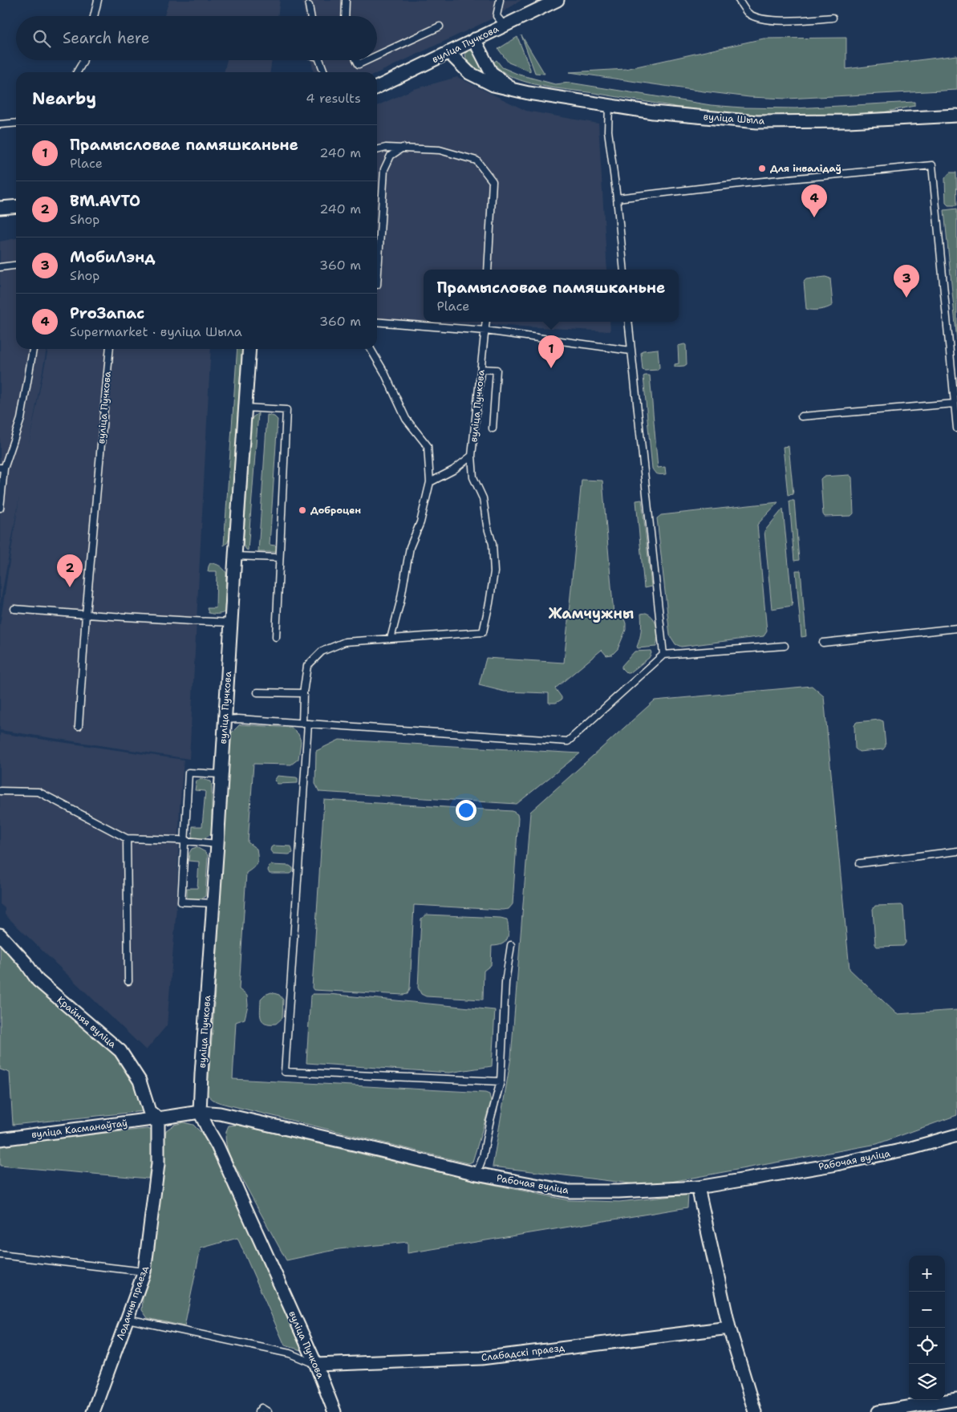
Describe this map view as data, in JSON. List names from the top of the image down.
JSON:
{
  "streets": {
    "street": [
      "вуліца Пучкова",
      "вуліца Шыла",
      "Крайняя вуліца",
      "вуліца Касманаўтаў",
      "Рабочая вуліца",
      "Лодачны праезд",
      "Слабадскі праезд"
    ]
  },
  "crossings": [
    ["вуліца Пучкова", "вуліца Шыла"],
    ["вуліца Пучкова", "Рабочая вуліца"],
    ["вуліца Пучкова", "Слабадскі праезд"],
    ["Крайняя вуліца", "вуліца Касманаўтаў"],
    ["Крайняя вуліца", "Рабочая вуліца"],
    ["Крайняя вуліца", "Лодачны праезд"],
    ["вуліца Касманаўтаў", "Рабочая вуліца"],
    ["вуліца Касманаўтаў", "Лодачны праезд"],
    ["Рабочая вуліца", "Лодачны праезд"]
  ],
  "districts": ["Жамчужны"],
  "places": ["Для інвалідаў", "Доброцен"],
  "page": {
    "search": "Search here",
    "heading": ["Nearby", "4 results"],
    "list": [
      {
        "mark": "1",
        "name": "Прамысловае памяшканьне",
        "note": "Place",
        "value": "240 m"
      },
      {
        "mark": "2",
        "name": "BM.AVTO",
        "note": "Shop",
        "value": "240 m"
      },
      {
        "mark": "3",
        "name": "МобиЛэнд",
        "note": "Shop",
        "value": "360 m"
      },
      {
        "mark": "4",
        "name": "ProЗапас",
        "note": "Supermarket · вуліца Шыла",
        "value": "360 m"
      }
    ],
    "pins": [
      "4",
      "3",
      "1",
      "2"
    ],
    "popup": ["Прамысловае памяшканьне", "Place"],
    "map_buttons": ["+", "−"]
  }
}
